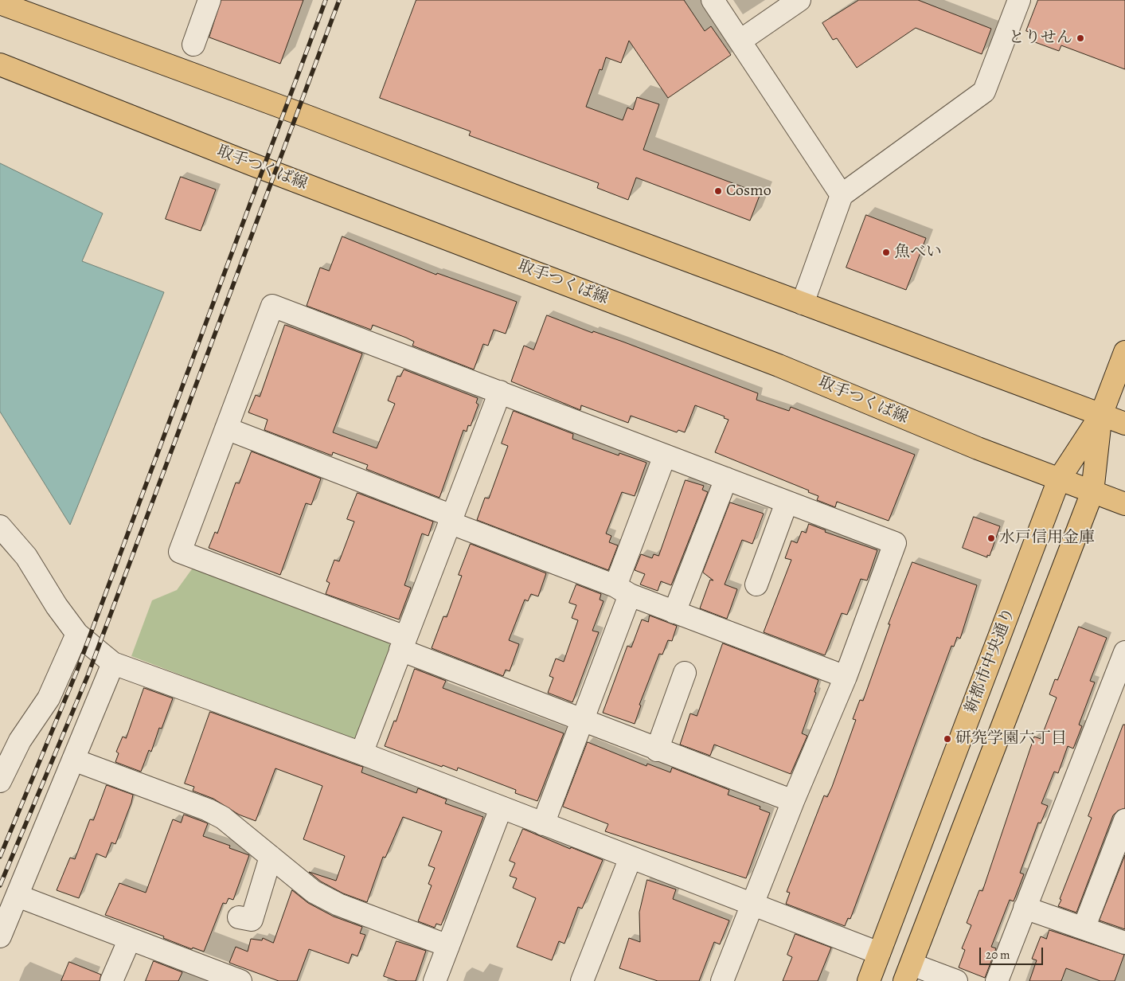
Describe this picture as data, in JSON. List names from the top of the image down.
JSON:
{
  "streets": {
    "main road": ["取手つくば線", "新都市中央通り"]
  },
  "crossings": [
    ["取手つくば線", "新都市中央通り"]
  ],
  "places": [
    "とりせん",
    "Cosmo",
    "魚べい",
    "水戸信用金庫",
    "研究学園六丁目"
  ],
  "scale_bar": "20 m"
}
